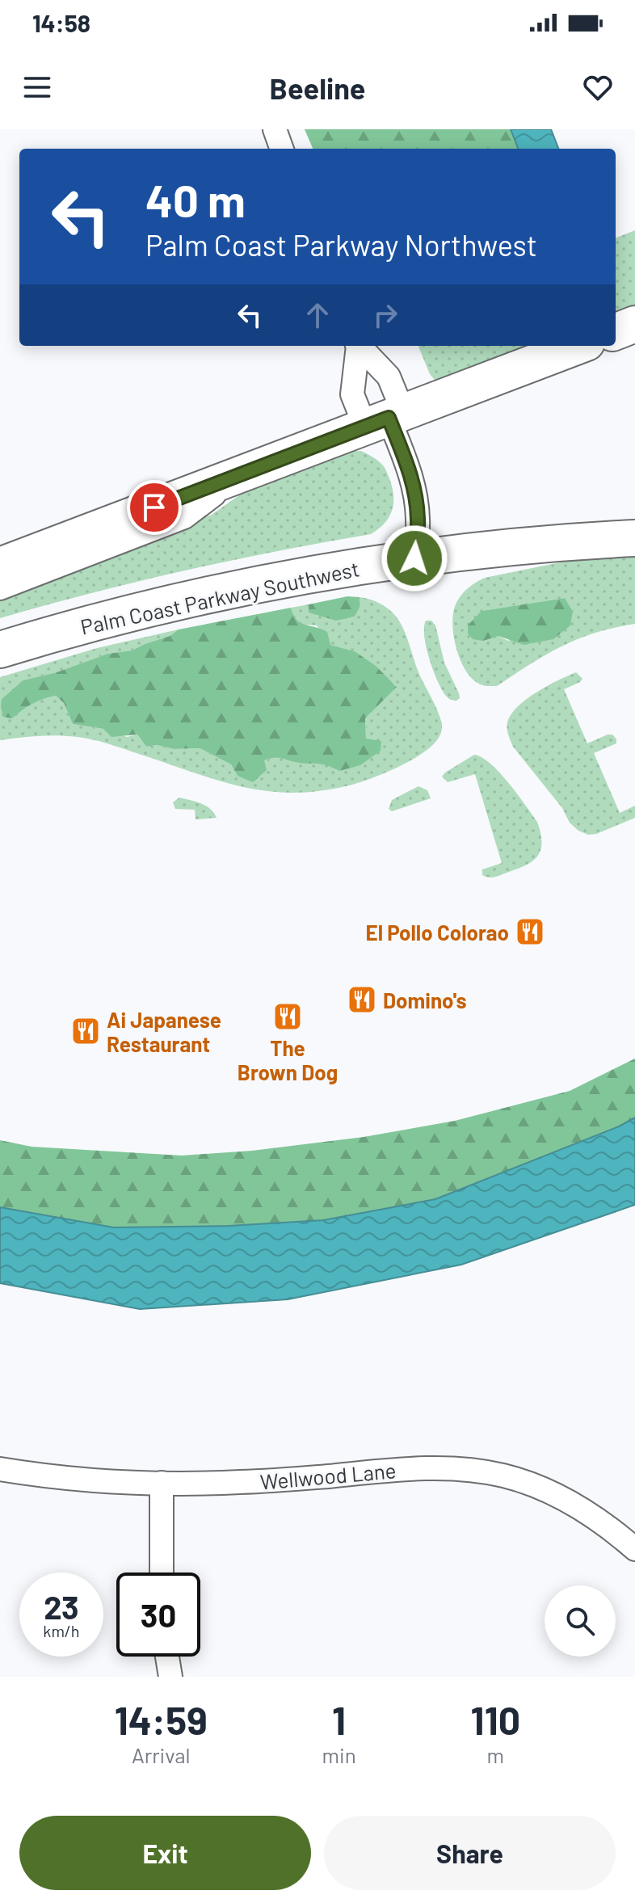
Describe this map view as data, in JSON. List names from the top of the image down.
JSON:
{
  "streets": {
    "main road": ["Palm Coast Parkway Southwest"],
    "street": ["Wellwood Lane"]
  },
  "places": {
    "restaurant": [
      "El Pollo Colorao",
      "Domino's",
      "The Brown Dog",
      "Ai Japanese Restaurant"
    ]
  },
  "page": {
    "status": "14:58",
    "header": "Beeline",
    "turn": ["40 m", "Palm Coast Parkway Northwest"],
    "speed": "23 km/h",
    "limit": "30",
    "eta": [
      "14:59",
      "Arrival",
      "1",
      "min",
      "110",
      "m"
    ],
    "buttons": ["Exit", "Share"]
  }
}
